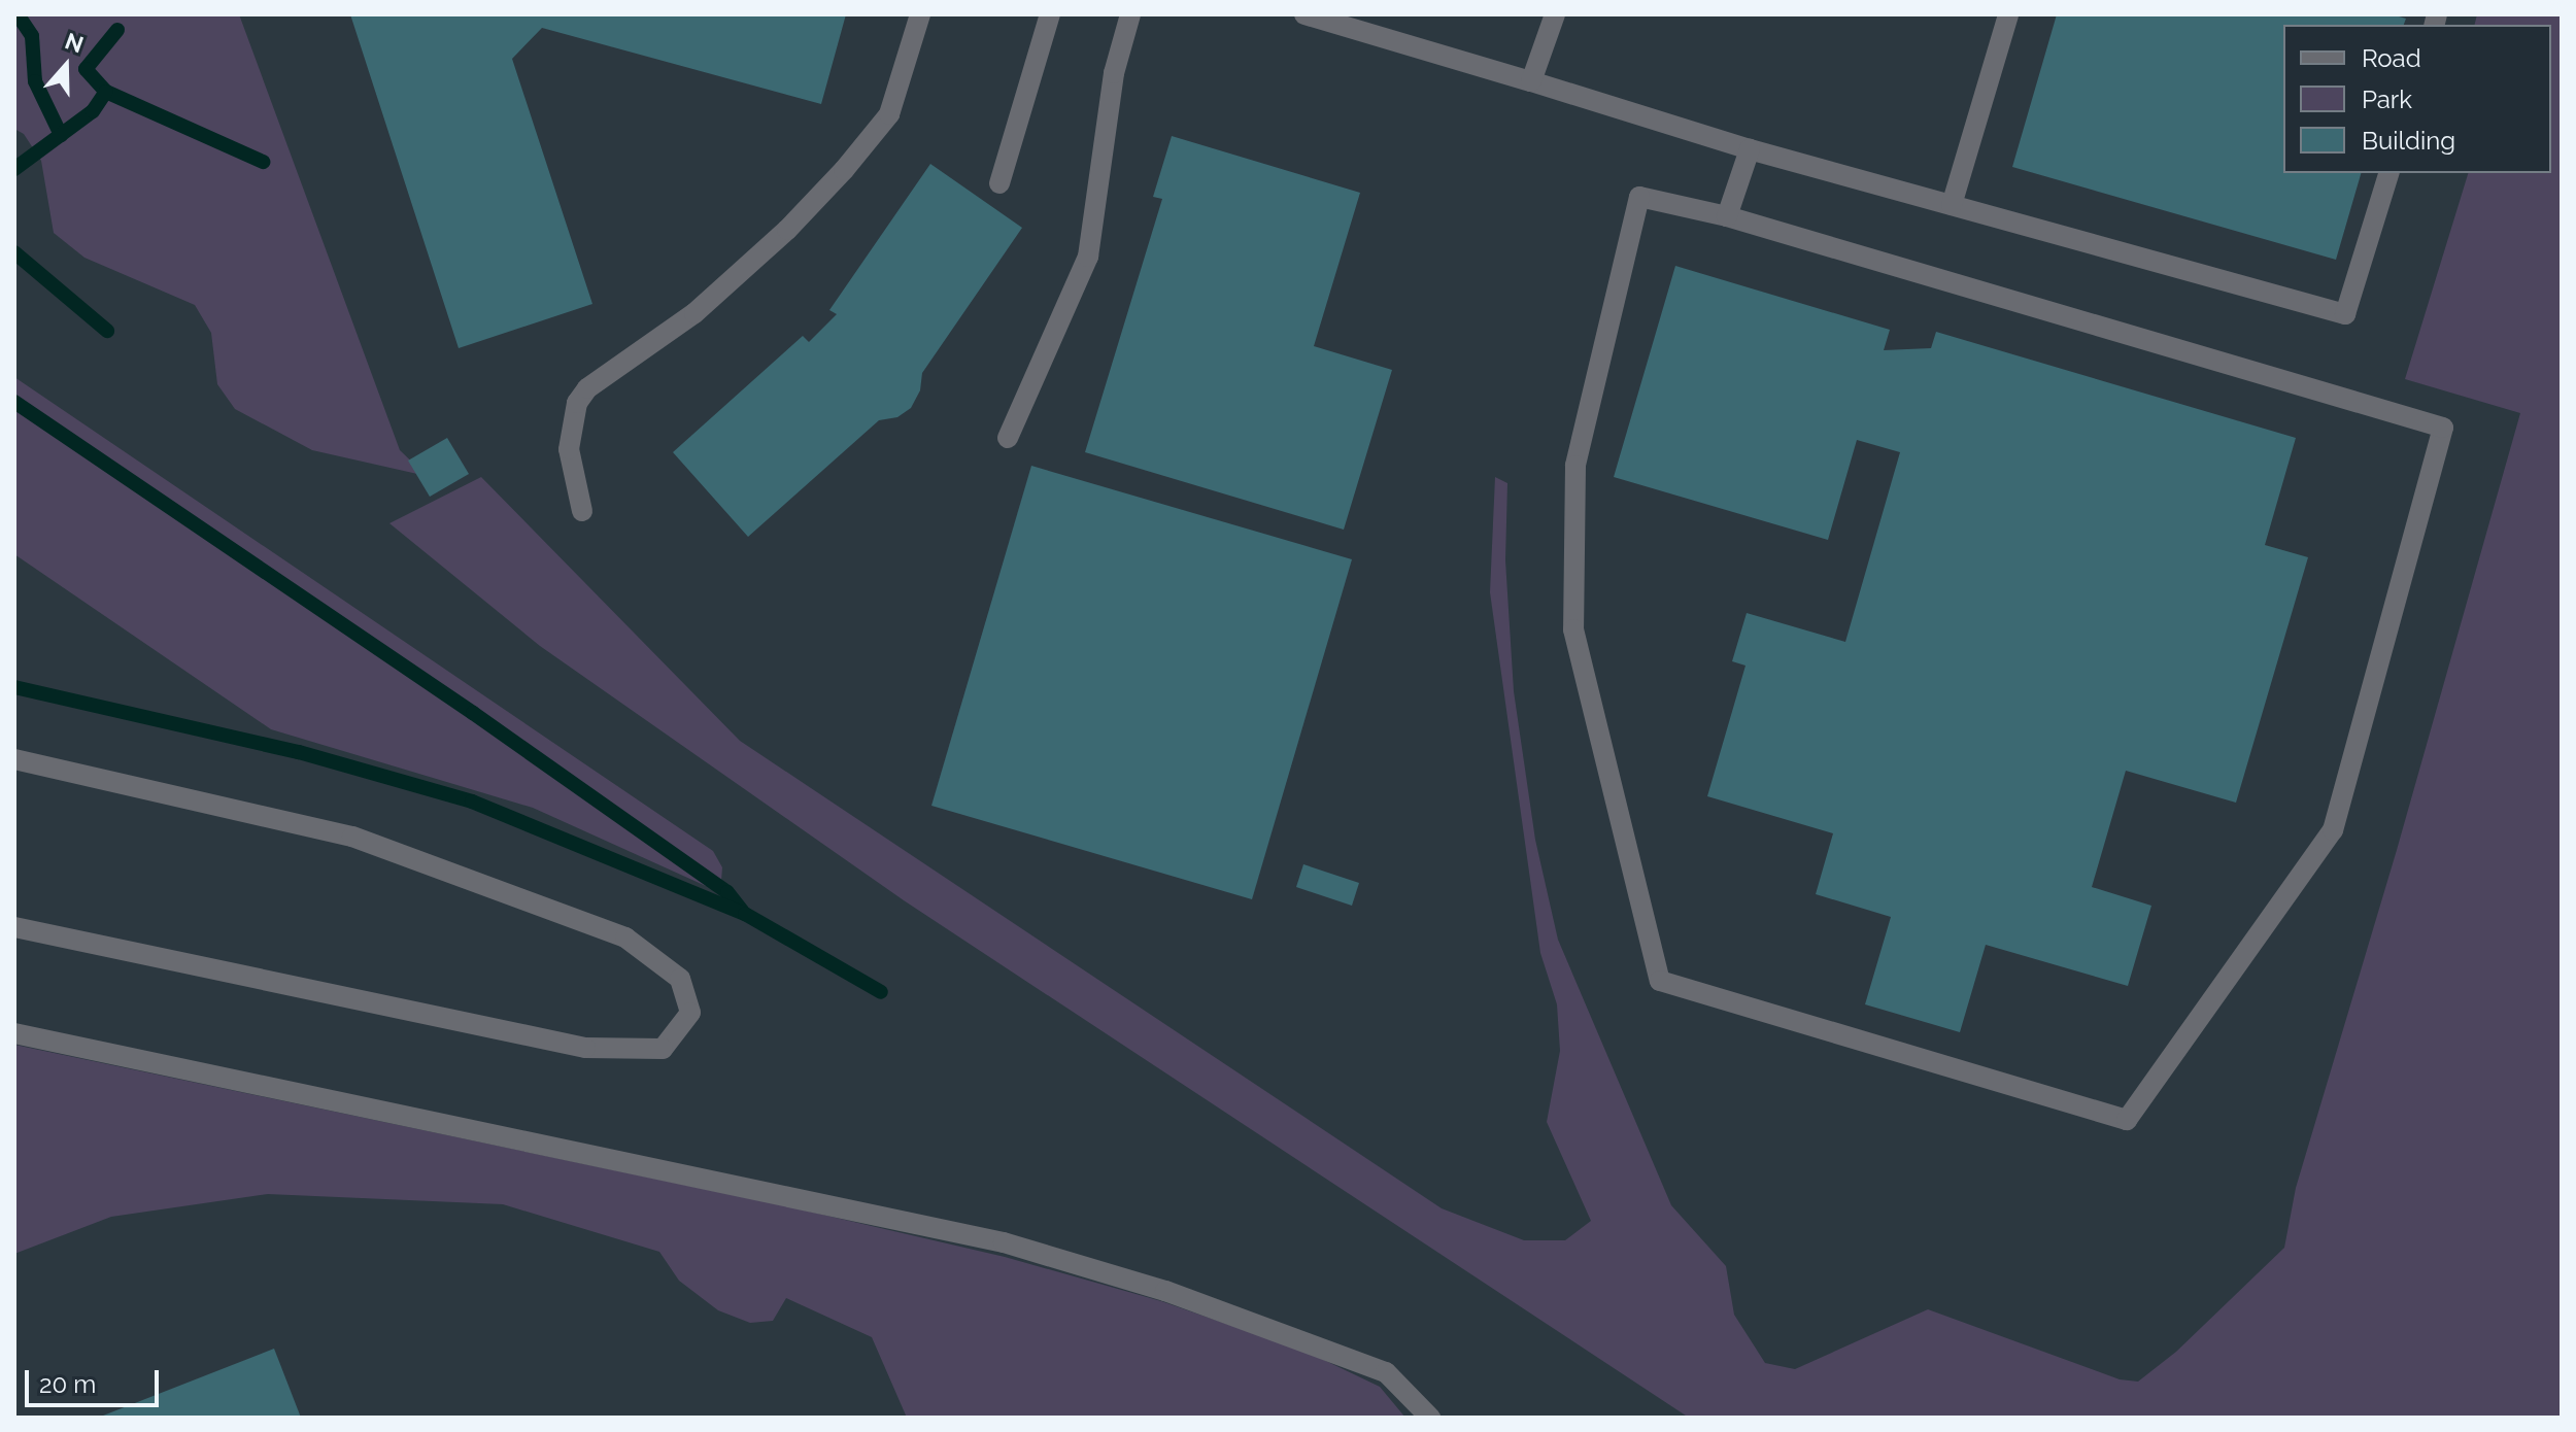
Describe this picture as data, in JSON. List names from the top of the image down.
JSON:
{
  "legend": ["Road", "Park", "Building"],
  "scale_bar": "20 m",
  "north": "top"
}
